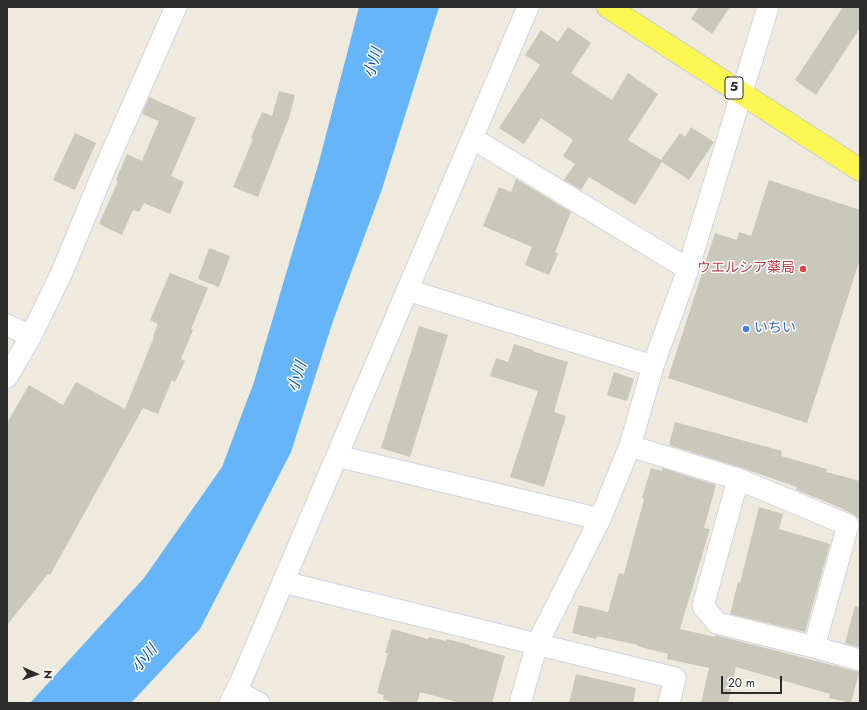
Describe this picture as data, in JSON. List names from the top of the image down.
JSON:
{
  "streets": {
    "main road": ["5"]
  },
  "water": ["小川"],
  "places": ["ウエルシア薬局", "いちい"],
  "scale_bar": "20 m",
  "north": "right"
}
